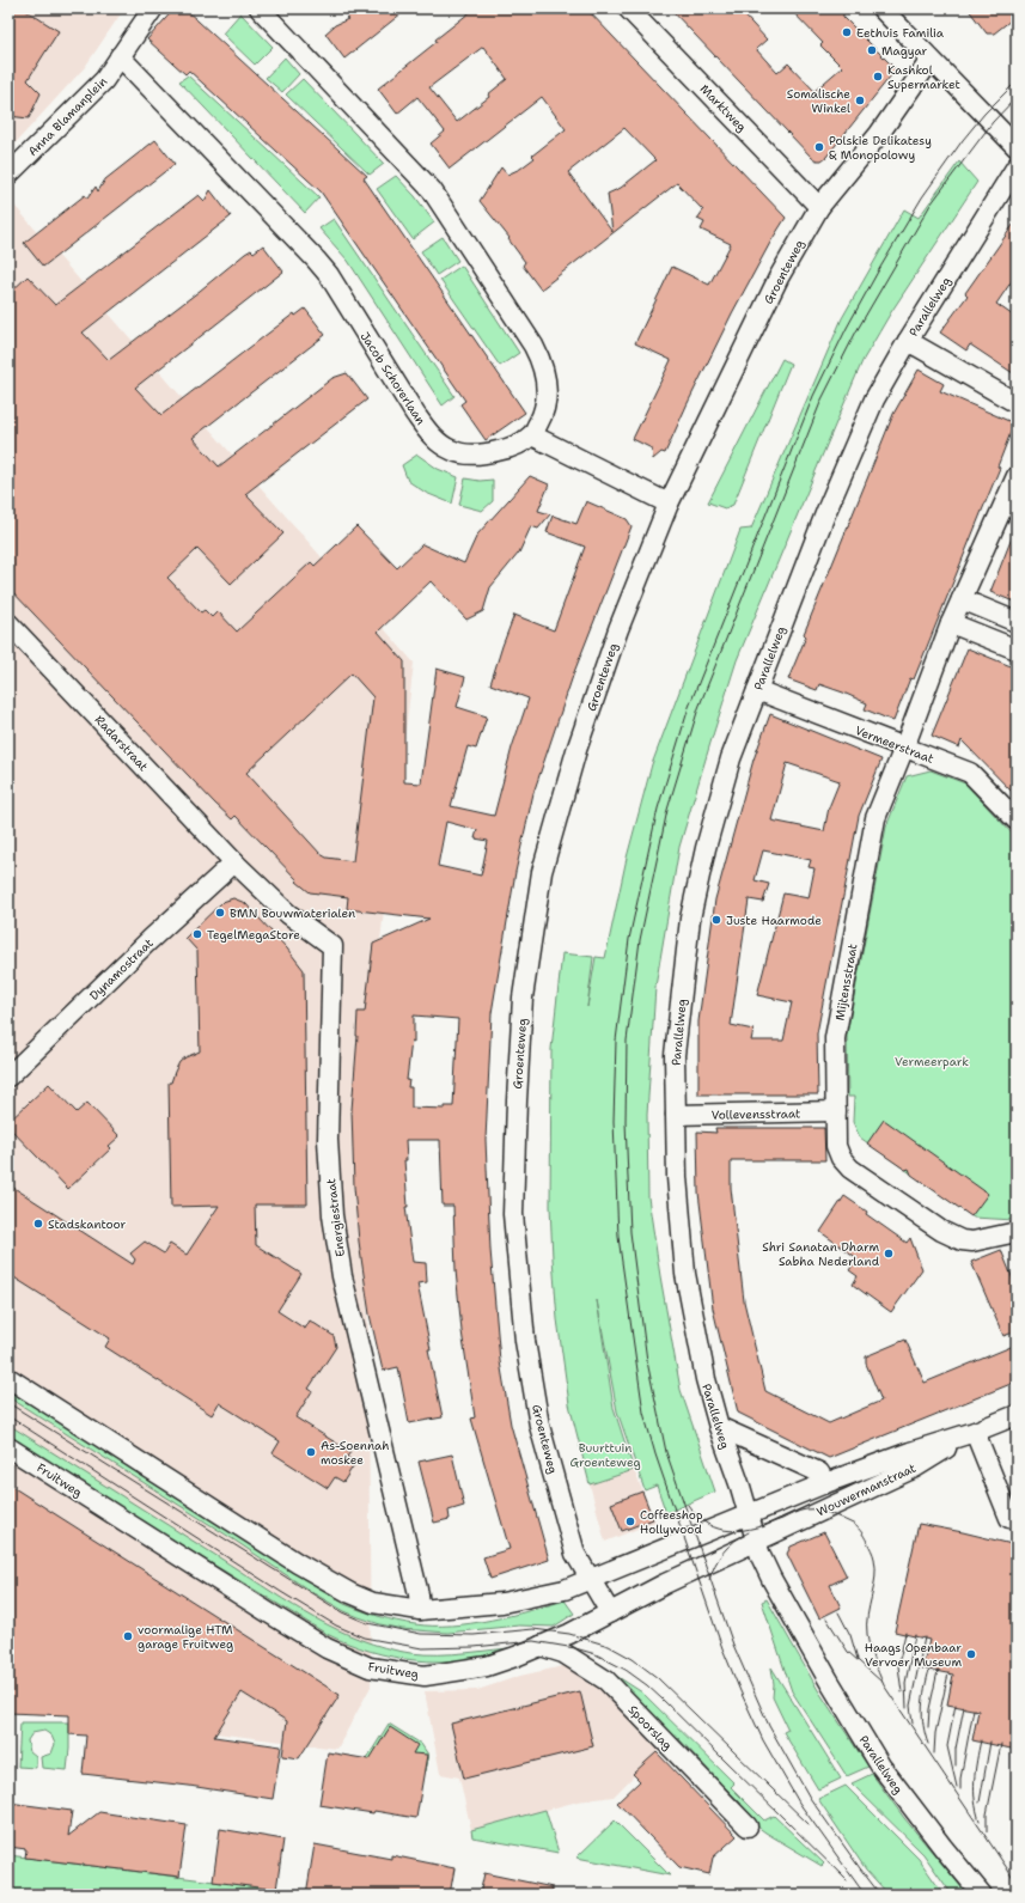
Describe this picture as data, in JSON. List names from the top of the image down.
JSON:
{
  "streets": {
    "street": [
      "Marktweg",
      "Anna Blamanplein",
      "Groenteweg",
      "Parallelweg",
      "Jacob Schorerlaan",
      "Radarstraat",
      "Vermeerstraat",
      "Dynamostraat",
      "Mijtensstraat",
      "Vollevensstraat",
      "Energiestraat",
      "Fruitweg",
      "Wouwermanstraat",
      "Spoorslag"
    ]
  },
  "crossings": [
    ["Marktweg", "Groenteweg"],
    ["Anna Blamanplein", "Jacob Schorerlaan"],
    ["Groenteweg", "Fruitweg"],
    ["Parallelweg", "Vermeerstraat"],
    ["Parallelweg", "Vollevensstraat"],
    ["Parallelweg", "Fruitweg"],
    ["Parallelweg", "Wouwermanstraat"],
    ["Radarstraat", "Dynamostraat"],
    ["Radarstraat", "Energiestraat"],
    ["Vermeerstraat", "Mijtensstraat"],
    ["Dynamostraat", "Energiestraat"],
    ["Mijtensstraat", "Vollevensstraat"],
    ["Fruitweg", "Wouwermanstraat"],
    ["Fruitweg", "Spoorslag"]
  ],
  "parks": ["Vermeerpark", "Buurttuin Groenteweg"],
  "places": [
    "Eethuis Familia",
    "Magyar",
    "Kashkol Supermarket",
    "Somalische Winkel",
    "Polskie Delikatesy & Monopolowy",
    "BMN Bouwmaterialen",
    "Juste Haarmode",
    "TegelMegaStore",
    "Stadskantoor",
    "Shri Sanatan Dharm Sabha Nederland",
    "As-Soennah moskee",
    "Coffeeshop Hollywood",
    "voormalige HTM garage Fruitweg",
    "Haags Openbaar Vervoer Museum"
  ]
}
